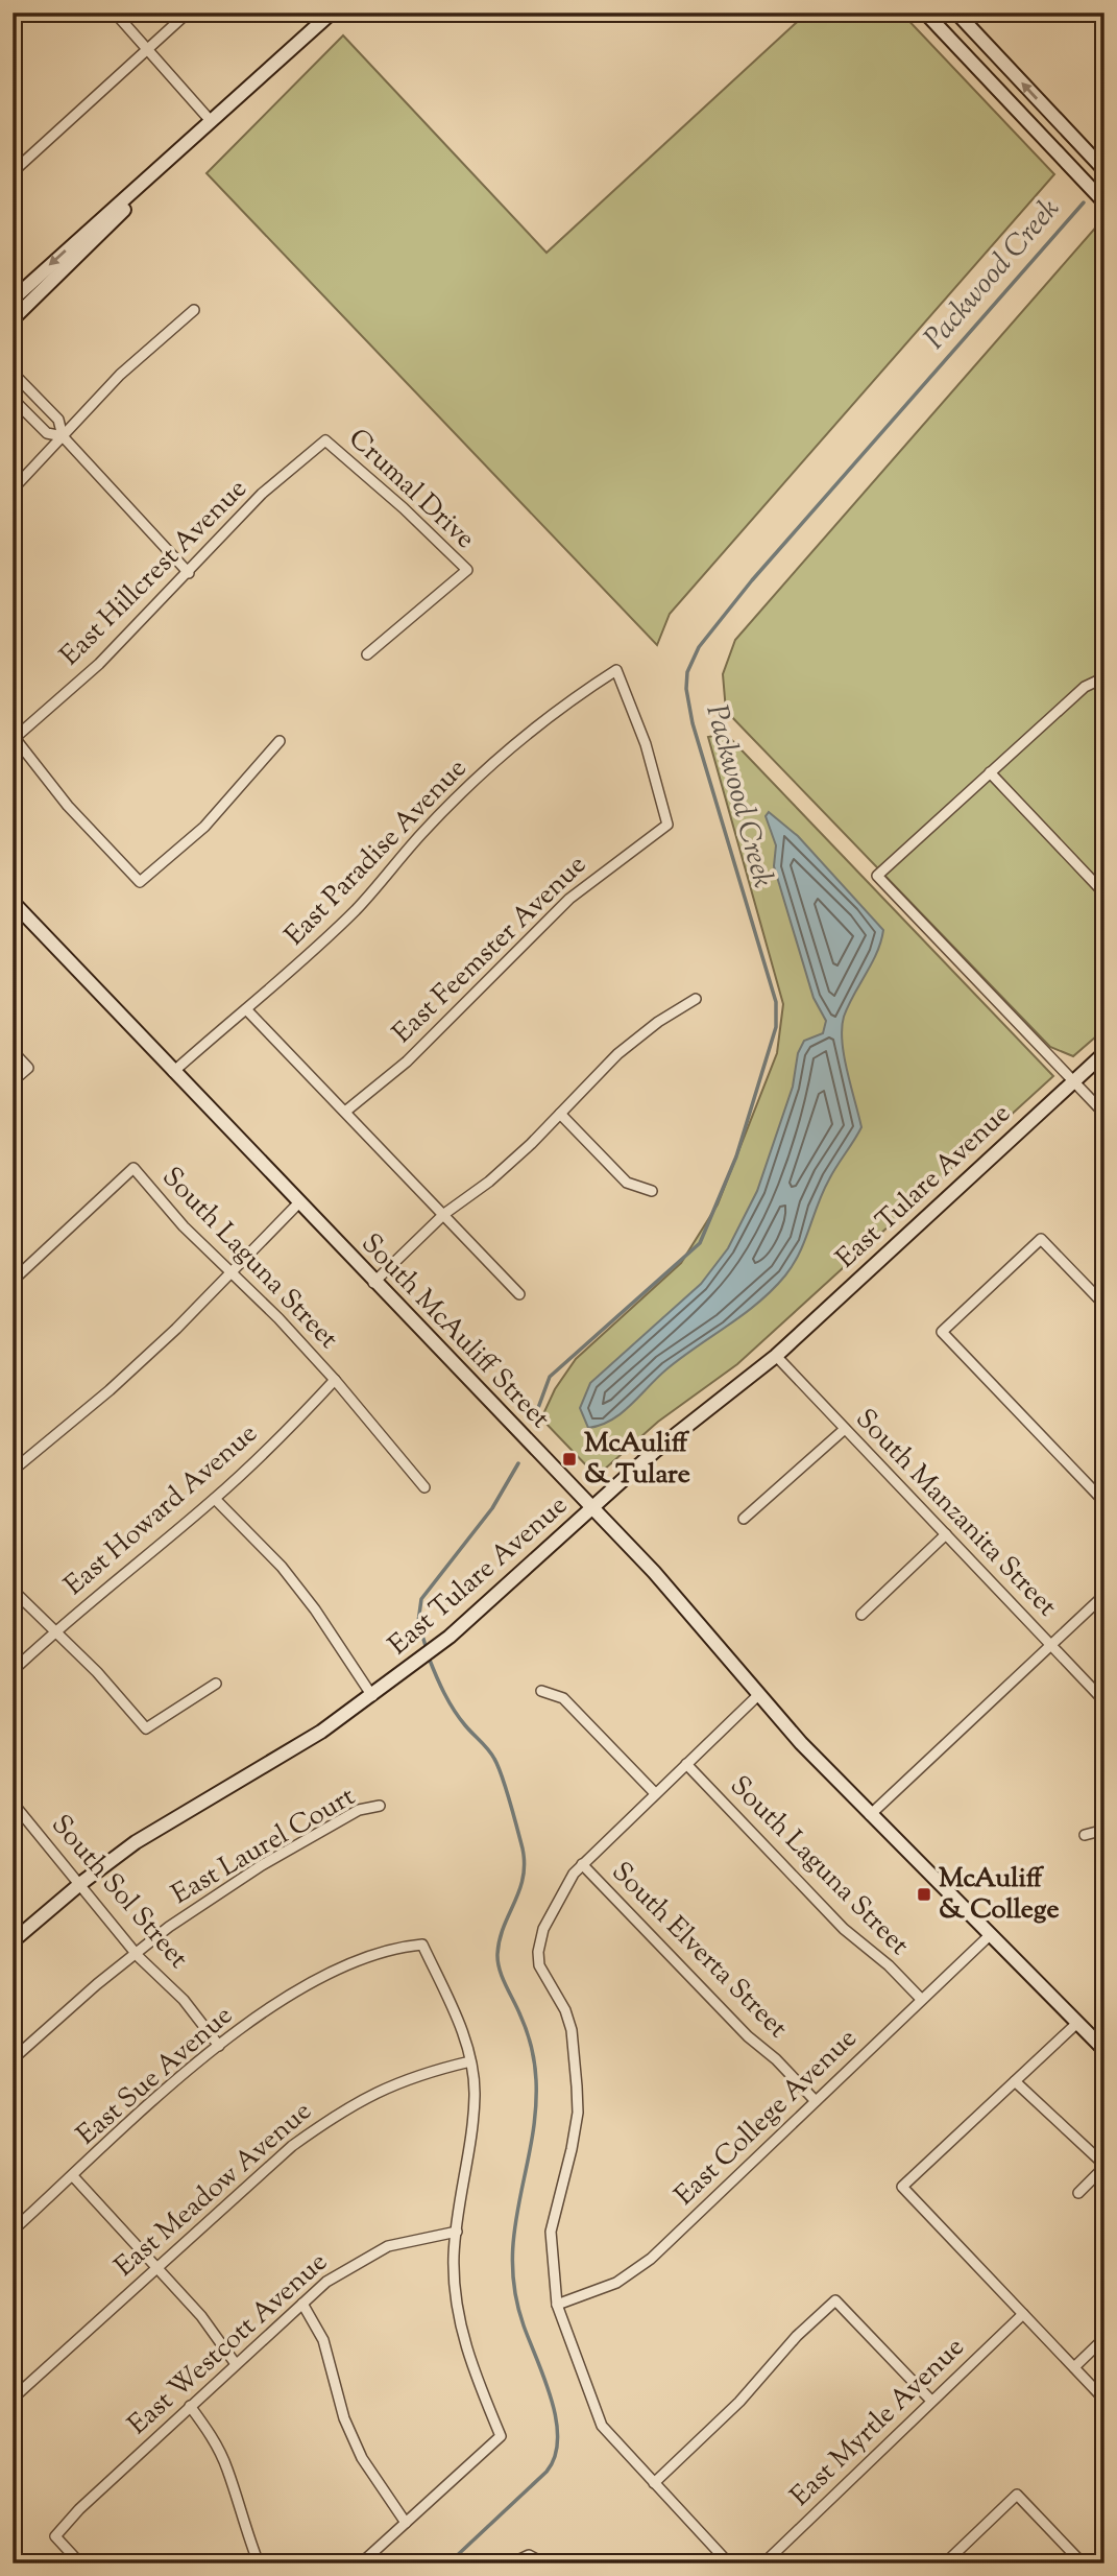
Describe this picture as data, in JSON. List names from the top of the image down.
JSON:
{
  "streets": {
    "street": [
      "Crumal Drive",
      "East Hillcrest Avenue",
      "East Paradise Avenue",
      "East Feemster Avenue",
      "East Tulare Avenue",
      "South Laguna Street",
      "South McAuliff Street",
      "East Howard Avenue",
      "South Manzanita Street",
      "East Laurel Court",
      "South Sol Street",
      "South Elverta Street",
      "East Sue Avenue",
      "East College Avenue",
      "East Meadow Avenue",
      "East Westcott Avenue",
      "East Myrtle Avenue"
    ]
  },
  "crossings": [
    ["Crumal Drive", "East Hillcrest Avenue"],
    ["East Paradise Avenue", "East Feemster Avenue"],
    ["East Paradise Avenue", "South McAuliff Street"],
    ["East Tulare Avenue", "South McAuliff Street"],
    ["East Tulare Avenue", "South Manzanita Street"],
    ["East Tulare Avenue", "South Sol Street"],
    ["South Laguna Street", "East Howard Avenue"],
    ["South Laguna Street", "East College Avenue"],
    ["South McAuliff Street", "East College Avenue"],
    ["East Laurel Court", "South Sol Street"],
    ["South Sol Street", "East Sue Avenue"],
    ["South Elverta Street", "East College Avenue"],
    ["East Sue Avenue", "East Meadow Avenue"]
  ],
  "water": ["Packwood Creek"],
  "places": {
    "transit": ["McAuliff & Tulare", "McAuliff & College"]
  }
}
